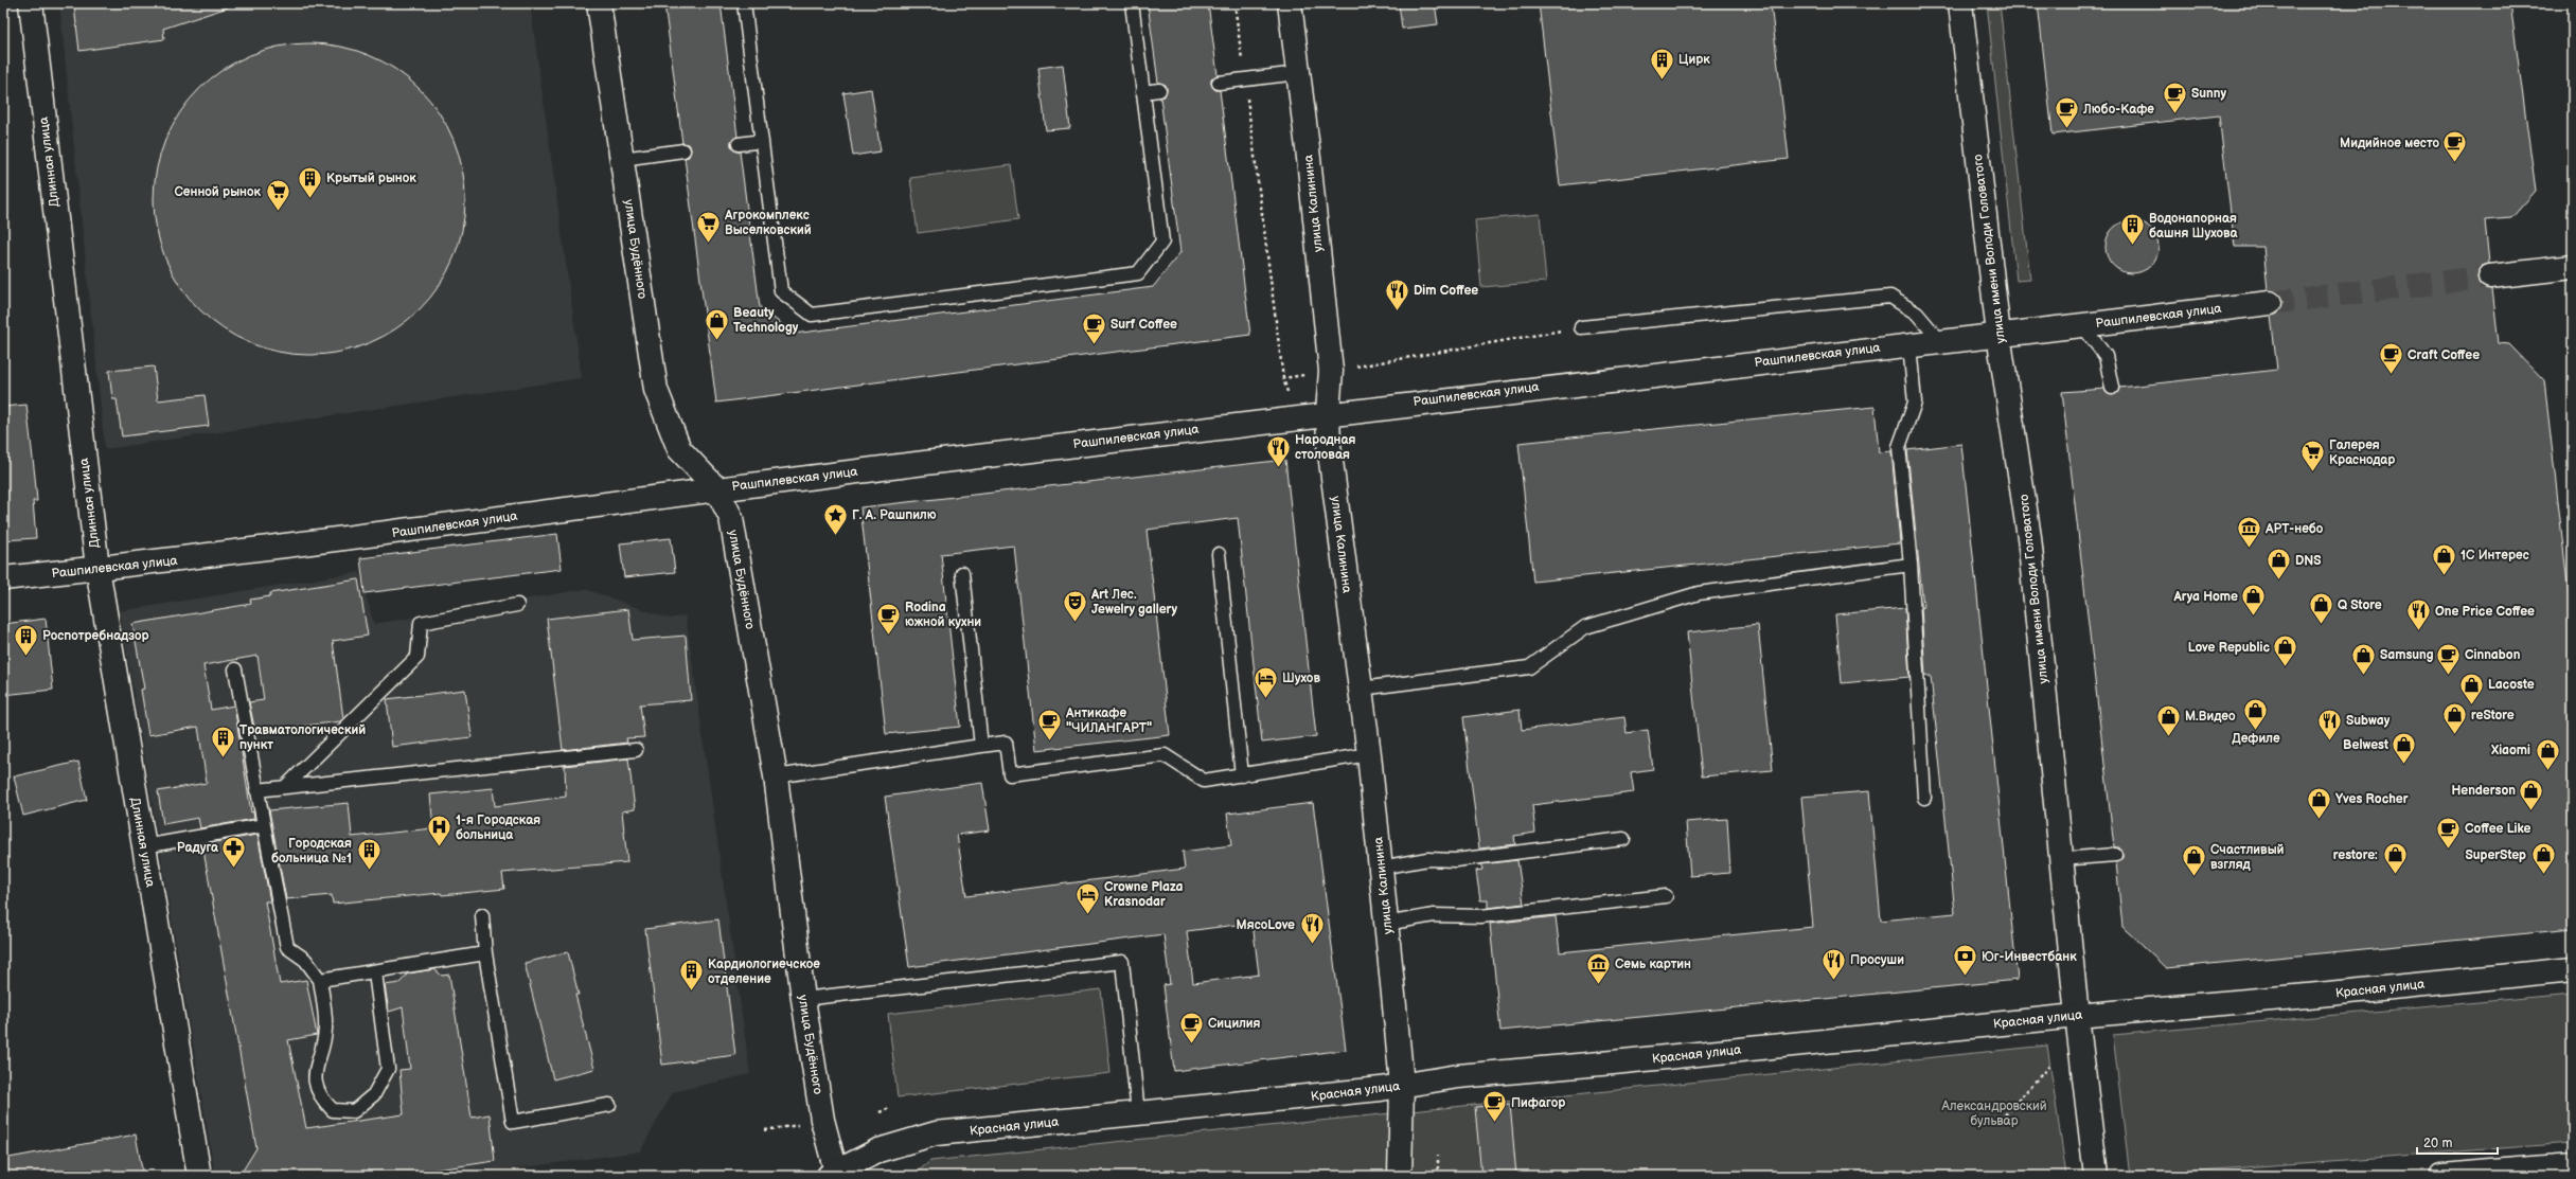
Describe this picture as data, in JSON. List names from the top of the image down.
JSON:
{
  "streets": {
    "street": [
      "Длинная улица",
      "улица Калинина",
      "улица Будённого",
      "улица имени Володи Головатого",
      "Рашпилевская улица",
      "Красная улица"
    ]
  },
  "crossings": [
    ["Длинная улица", "Рашпилевская улица"],
    ["улица Калинина", "Рашпилевская улица"],
    ["улица Калинина", "Красная улица"],
    ["улица Будённого", "Рашпилевская улица"],
    ["улица Будённого", "Красная улица"],
    ["улица имени Володи Головатого", "Рашпилевская улица"],
    ["улица имени Володи Головатого", "Красная улица"]
  ],
  "parks": ["Александровский бульвар"],
  "places": {
    "building": [
      "Цирк",
      "Крытый рынок",
      "Водонапорная башня Шухова",
      "Роспотребнадзор",
      "Травматологический пункт",
      "Городская больница №1",
      "Кардиологиечское отделение"
    ],
    "cafe": [
      "Sunny",
      "Любо-Кафе",
      "Мидийное место",
      "Surf Coffee",
      "Craft Coffee",
      "Rodina южной кухни",
      "Cinnabon",
      "Антикафе \"ЧИЛАНГАРТ\"",
      "Coffee Like",
      "Сицилия",
      "Пифагор"
    ],
    "supermarket": ["Сенной рынок", "Агрокомплекс Выселковский", "Галерея Краснодар"],
    "restaurant": [
      "Dim Coffee",
      "Народная столовая",
      "One Price Coffee",
      "Subway",
      "МясоLove",
      "Просуши"
    ],
    "shop": [
      "Beauty Technology",
      "1С Интерес",
      "DNS",
      "Arya Home",
      "Q Store",
      "Love Republic",
      "Samsung",
      "Lacoste",
      "Дефиле",
      "reStore",
      "М.Видео",
      "Belwest",
      "Xiaomi",
      "Henderson",
      "Yves Rocher",
      "restore:",
      "SuperStep",
      "Счастливый взгляд"
    ],
    "place": ["Г. А. Рашпилю"],
    "museum": ["АРТ-небо", "Семь картин"],
    "theatre": ["Art Лес. Jewelry gallery"],
    "hotel": ["Шухов", "Crowne Plaza Krasnodar"],
    "hospital": ["1-я Городская больница"],
    "pharmacy": ["Радуга"],
    "bank": ["Юг-Инвестбанк"]
  },
  "scale_bar": "20 m"
}
